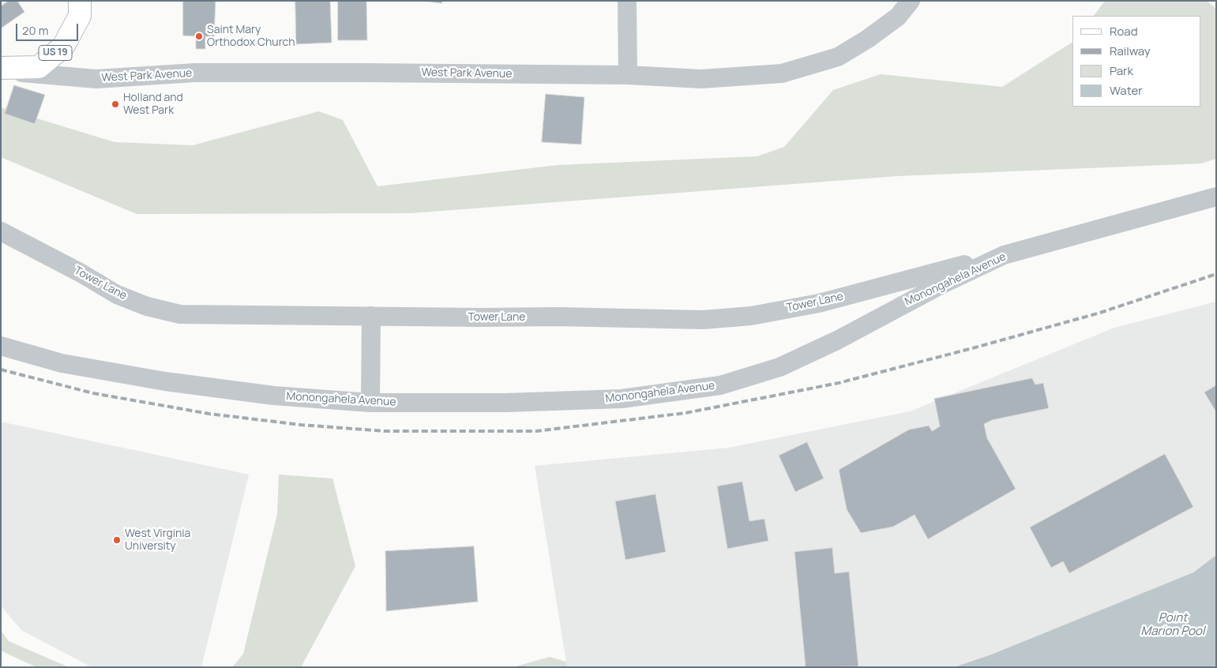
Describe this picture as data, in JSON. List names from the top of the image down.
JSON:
{
  "streets": {
    "main road": ["US 19"],
    "street": ["West Park Avenue", "Monongahela Avenue", "Tower Lane"]
  },
  "crossings": [
    ["US 19", "West Park Avenue"],
    ["Monongahela Avenue", "Tower Lane"]
  ],
  "water": ["Point Marion Pool"],
  "places": ["Saint Mary Orthodox Church", "Holland and West Park", "West Virginia University"],
  "legend": [
    "Road",
    "Railway",
    "Park",
    "Water"
  ],
  "scale_bar": "20 m"
}
